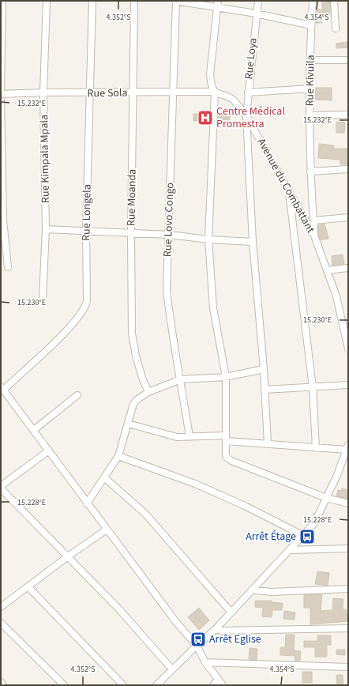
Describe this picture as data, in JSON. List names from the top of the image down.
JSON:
{
  "streets": {
    "street": [
      "Rue Loya",
      "Rue Kivuila",
      "Rue Sola",
      "Rue Kimpala Mpala",
      "Avenue du Combattant",
      "Rue Moanda",
      "Rue Longela",
      "Rue Lovo Congo"
    ]
  },
  "crossings": [
    ["Rue Loya", "Avenue du Combattant"],
    ["Rue Kivuila", "Avenue du Combattant"],
    ["Rue Sola", "Rue Kimpala Mpala"],
    ["Rue Sola", "Avenue du Combattant"],
    ["Rue Sola", "Rue Moanda"],
    ["Rue Sola", "Rue Longela"],
    ["Rue Sola", "Rue Lovo Congo"]
  ],
  "places": {
    "hospital": ["Centre Médical Promestra"],
    "bus stop": ["Arrêt Étage", "Arrêt Eglise"]
  },
  "coordinates": [
    "4.352°S",
    "4.354°S",
    "15.232°E",
    "15.230°E",
    "15.228°E"
  ]
}
